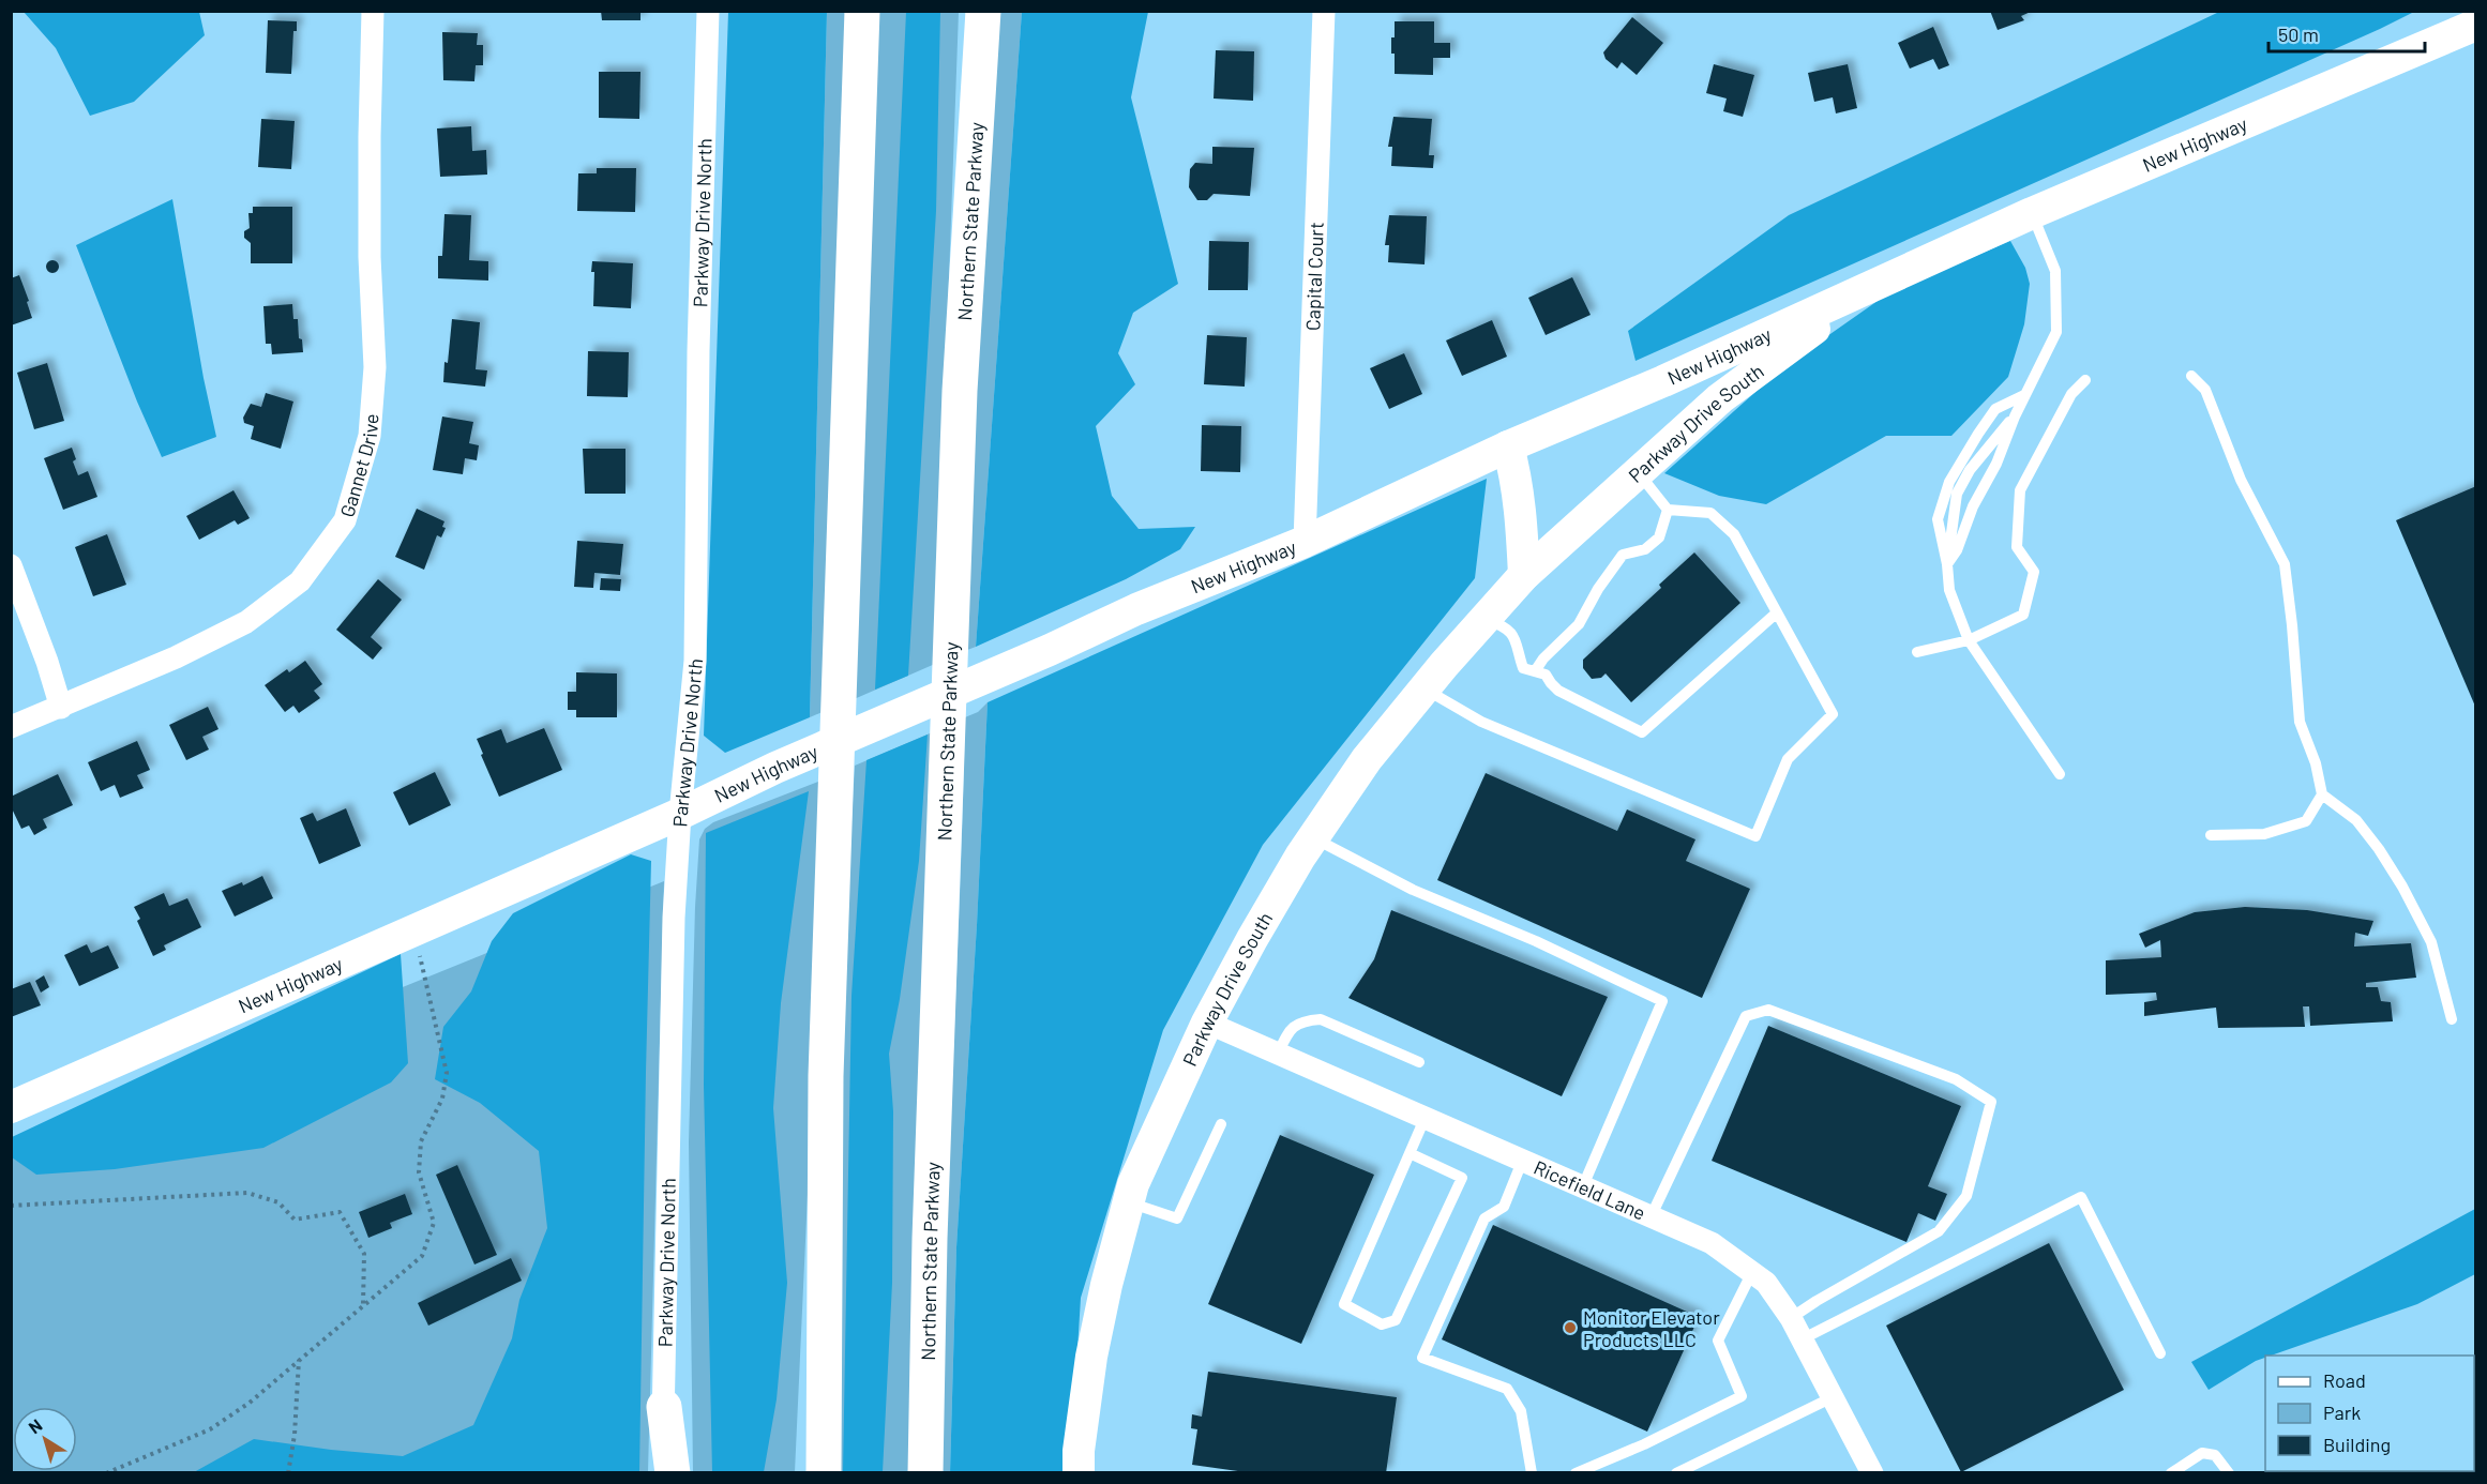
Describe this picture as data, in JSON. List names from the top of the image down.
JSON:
{
  "streets": {
    "highway": ["Northern State Parkway"],
    "street": [
      "New Highway",
      "Parkway Drive North",
      "Capital Court",
      "Parkway Drive South",
      "Gannet Drive",
      "Ricefield Lane"
    ]
  },
  "crossings": [
    ["New Highway", "Parkway Drive North"],
    ["New Highway", "Capital Court"],
    ["New Highway", "Parkway Drive South"],
    ["Parkway Drive South", "Ricefield Lane"]
  ],
  "places": ["Monitor Elevator Products LLC"],
  "legend": ["Road", "Park", "Building"],
  "scale_bar": "50 m",
  "north": "top left"
}
